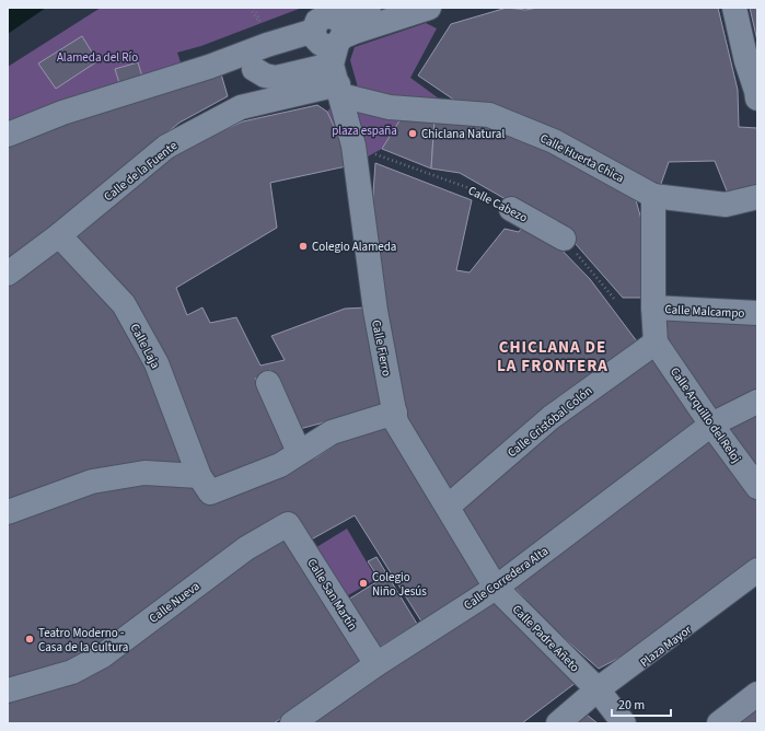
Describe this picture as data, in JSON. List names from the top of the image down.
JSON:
{
  "streets": {
    "street": [
      "Calle Huerta Chica",
      "Calle de la Fuente",
      "Calle Cabezo",
      "Calle Malcampo",
      "Calle Laja",
      "Calle Fierro",
      "Calle Arquillo del Reloj",
      "Calle Cristóbal Colón",
      "Calle Corredera Alta",
      "Calle San Martín",
      "Calle Nueva",
      "Calle Padre Añeto",
      "Plaza Mayor"
    ]
  },
  "crossings": [
    ["Calle Huerta Chica", "Calle de la Fuente"],
    ["Calle Huerta Chica", "Calle Fierro"],
    ["Calle de la Fuente", "Calle Laja"],
    ["Calle de la Fuente", "Calle Fierro"],
    ["Calle Cabezo", "Calle Fierro"],
    ["Calle Fierro", "Calle Cristóbal Colón"],
    ["Calle Fierro", "Calle Corredera Alta"],
    ["Calle Fierro", "Calle Padre Añeto"],
    ["Calle Arquillo del Reloj", "Calle Cristóbal Colón"],
    ["Calle Arquillo del Reloj", "Calle Corredera Alta"],
    ["Calle Corredera Alta", "Calle San Martín"],
    ["Calle Corredera Alta", "Calle Padre Añeto"],
    ["Calle San Martín", "Calle Nueva"]
  ],
  "districts": ["CHICLANA DE LA FRONTERA"],
  "parks": ["Alameda del Río", "plaza españa"],
  "places": [
    "Chiclana Natural",
    "Colegio Alameda",
    "Colegio Niño Jesús",
    "Teatro Moderno - Casa de la Cultura"
  ],
  "scale_bar": "20 m"
}
